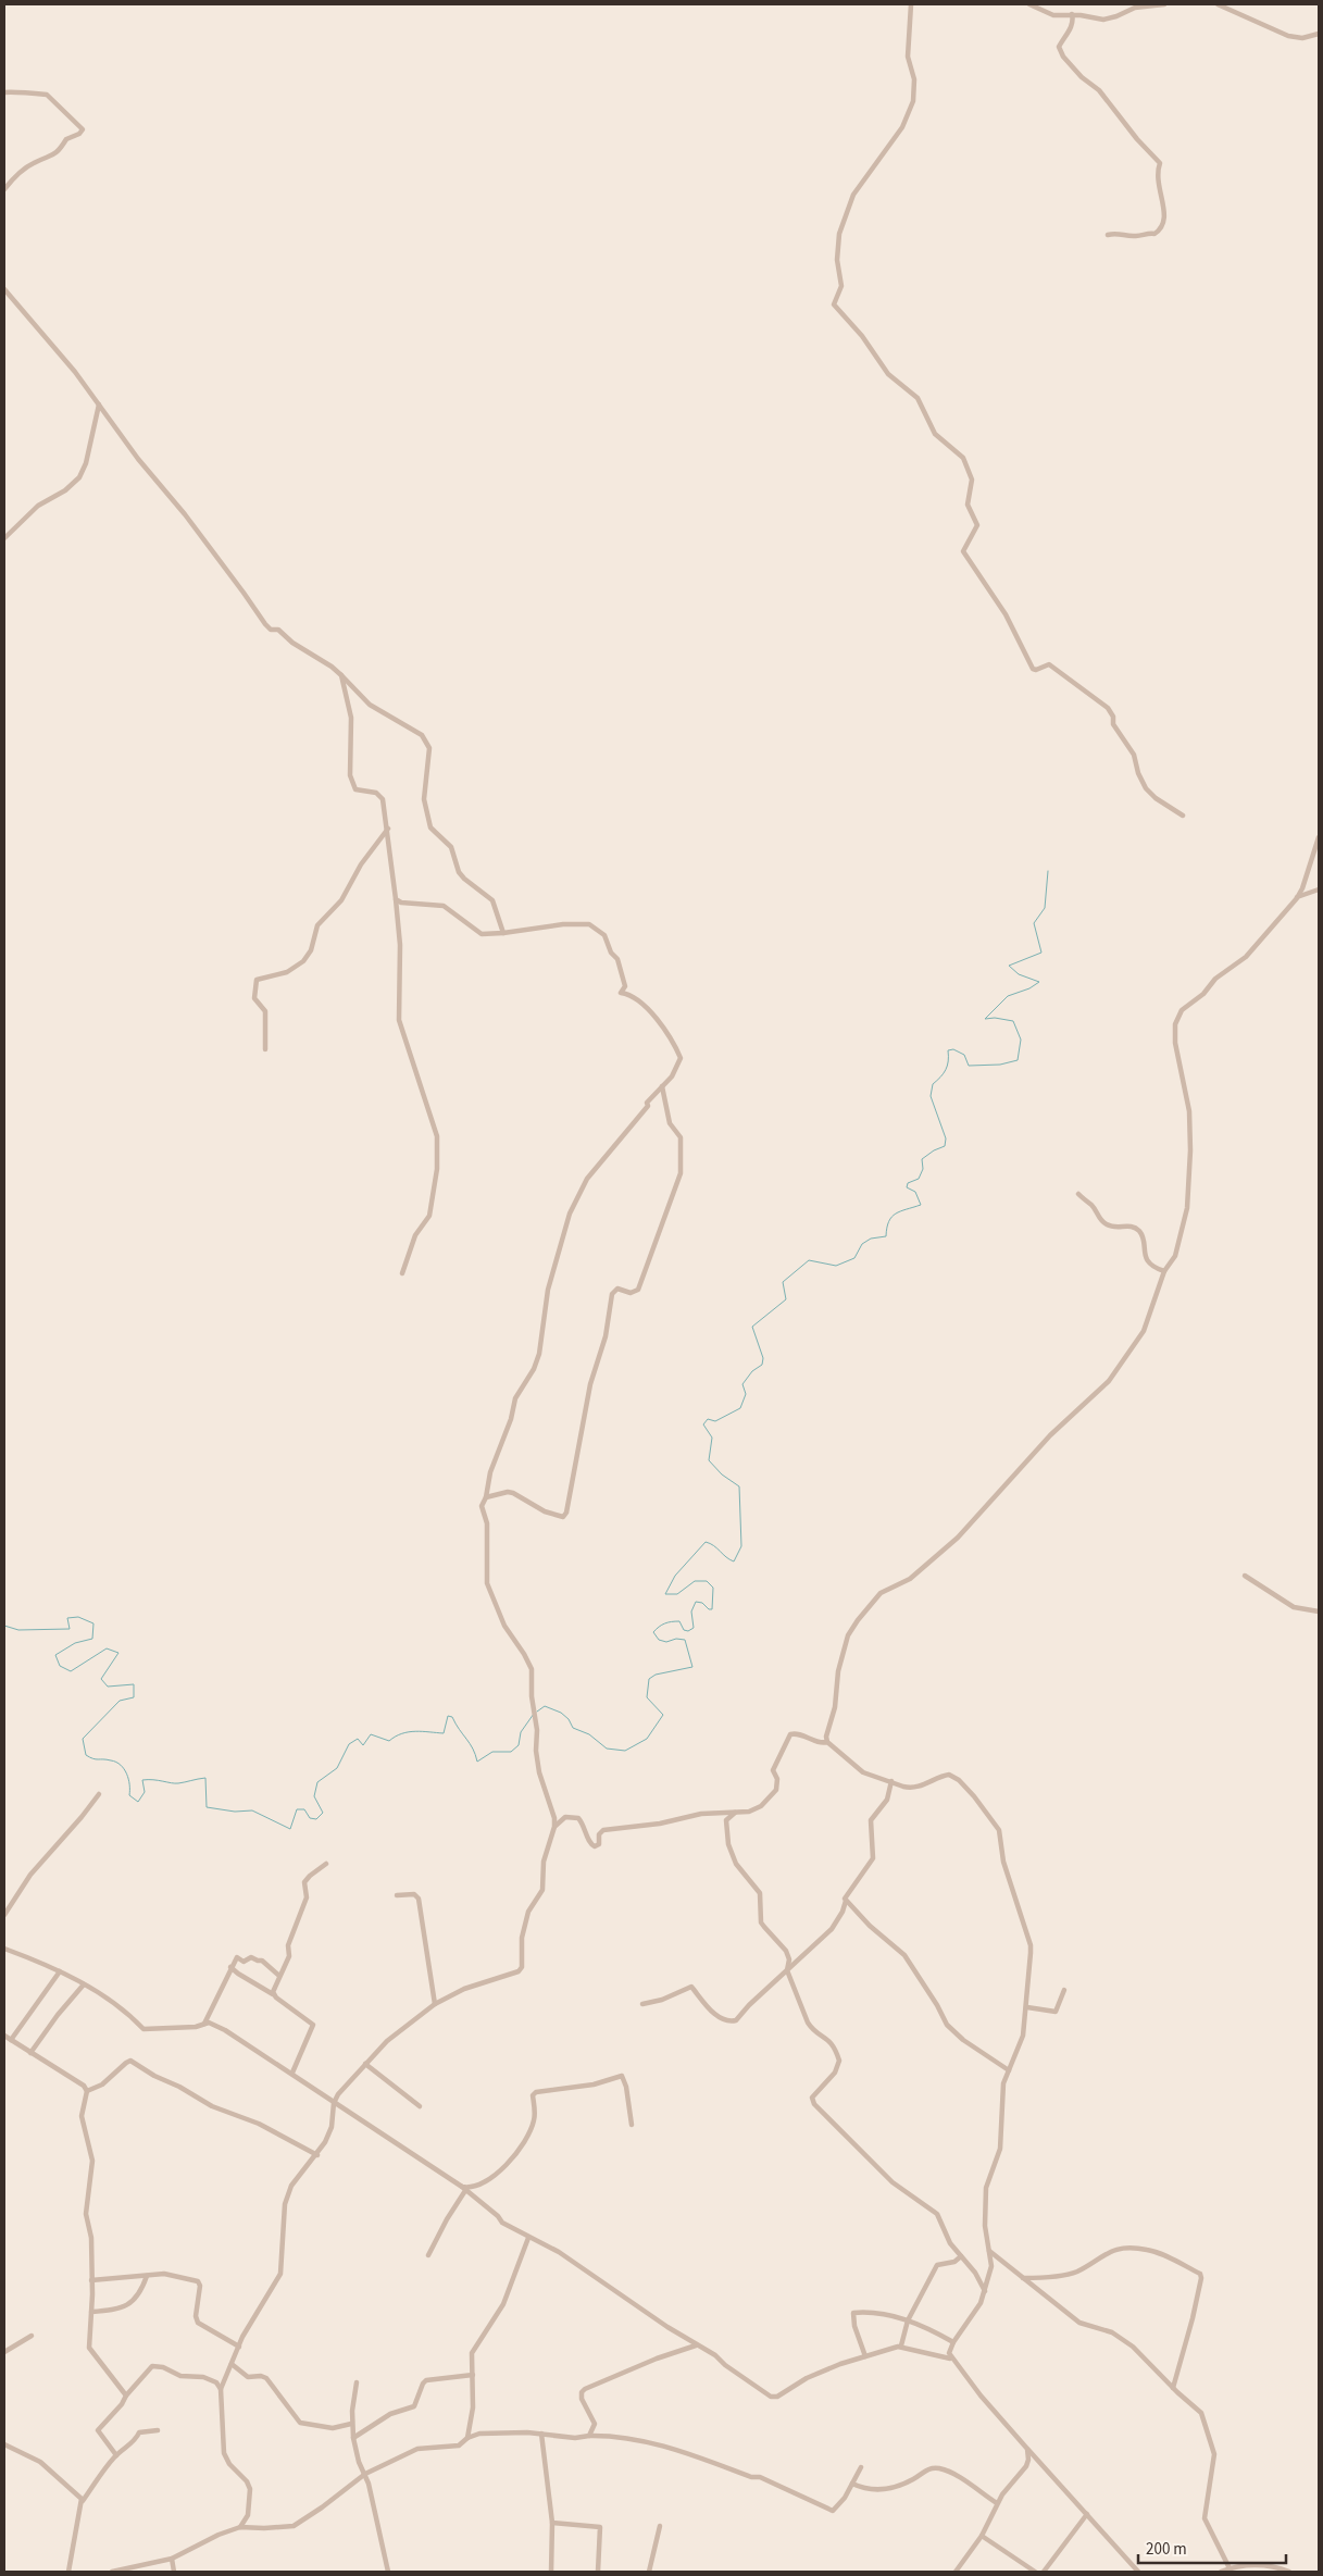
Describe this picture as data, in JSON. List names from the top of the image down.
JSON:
{
  "scale_bar": "200 m"
}
